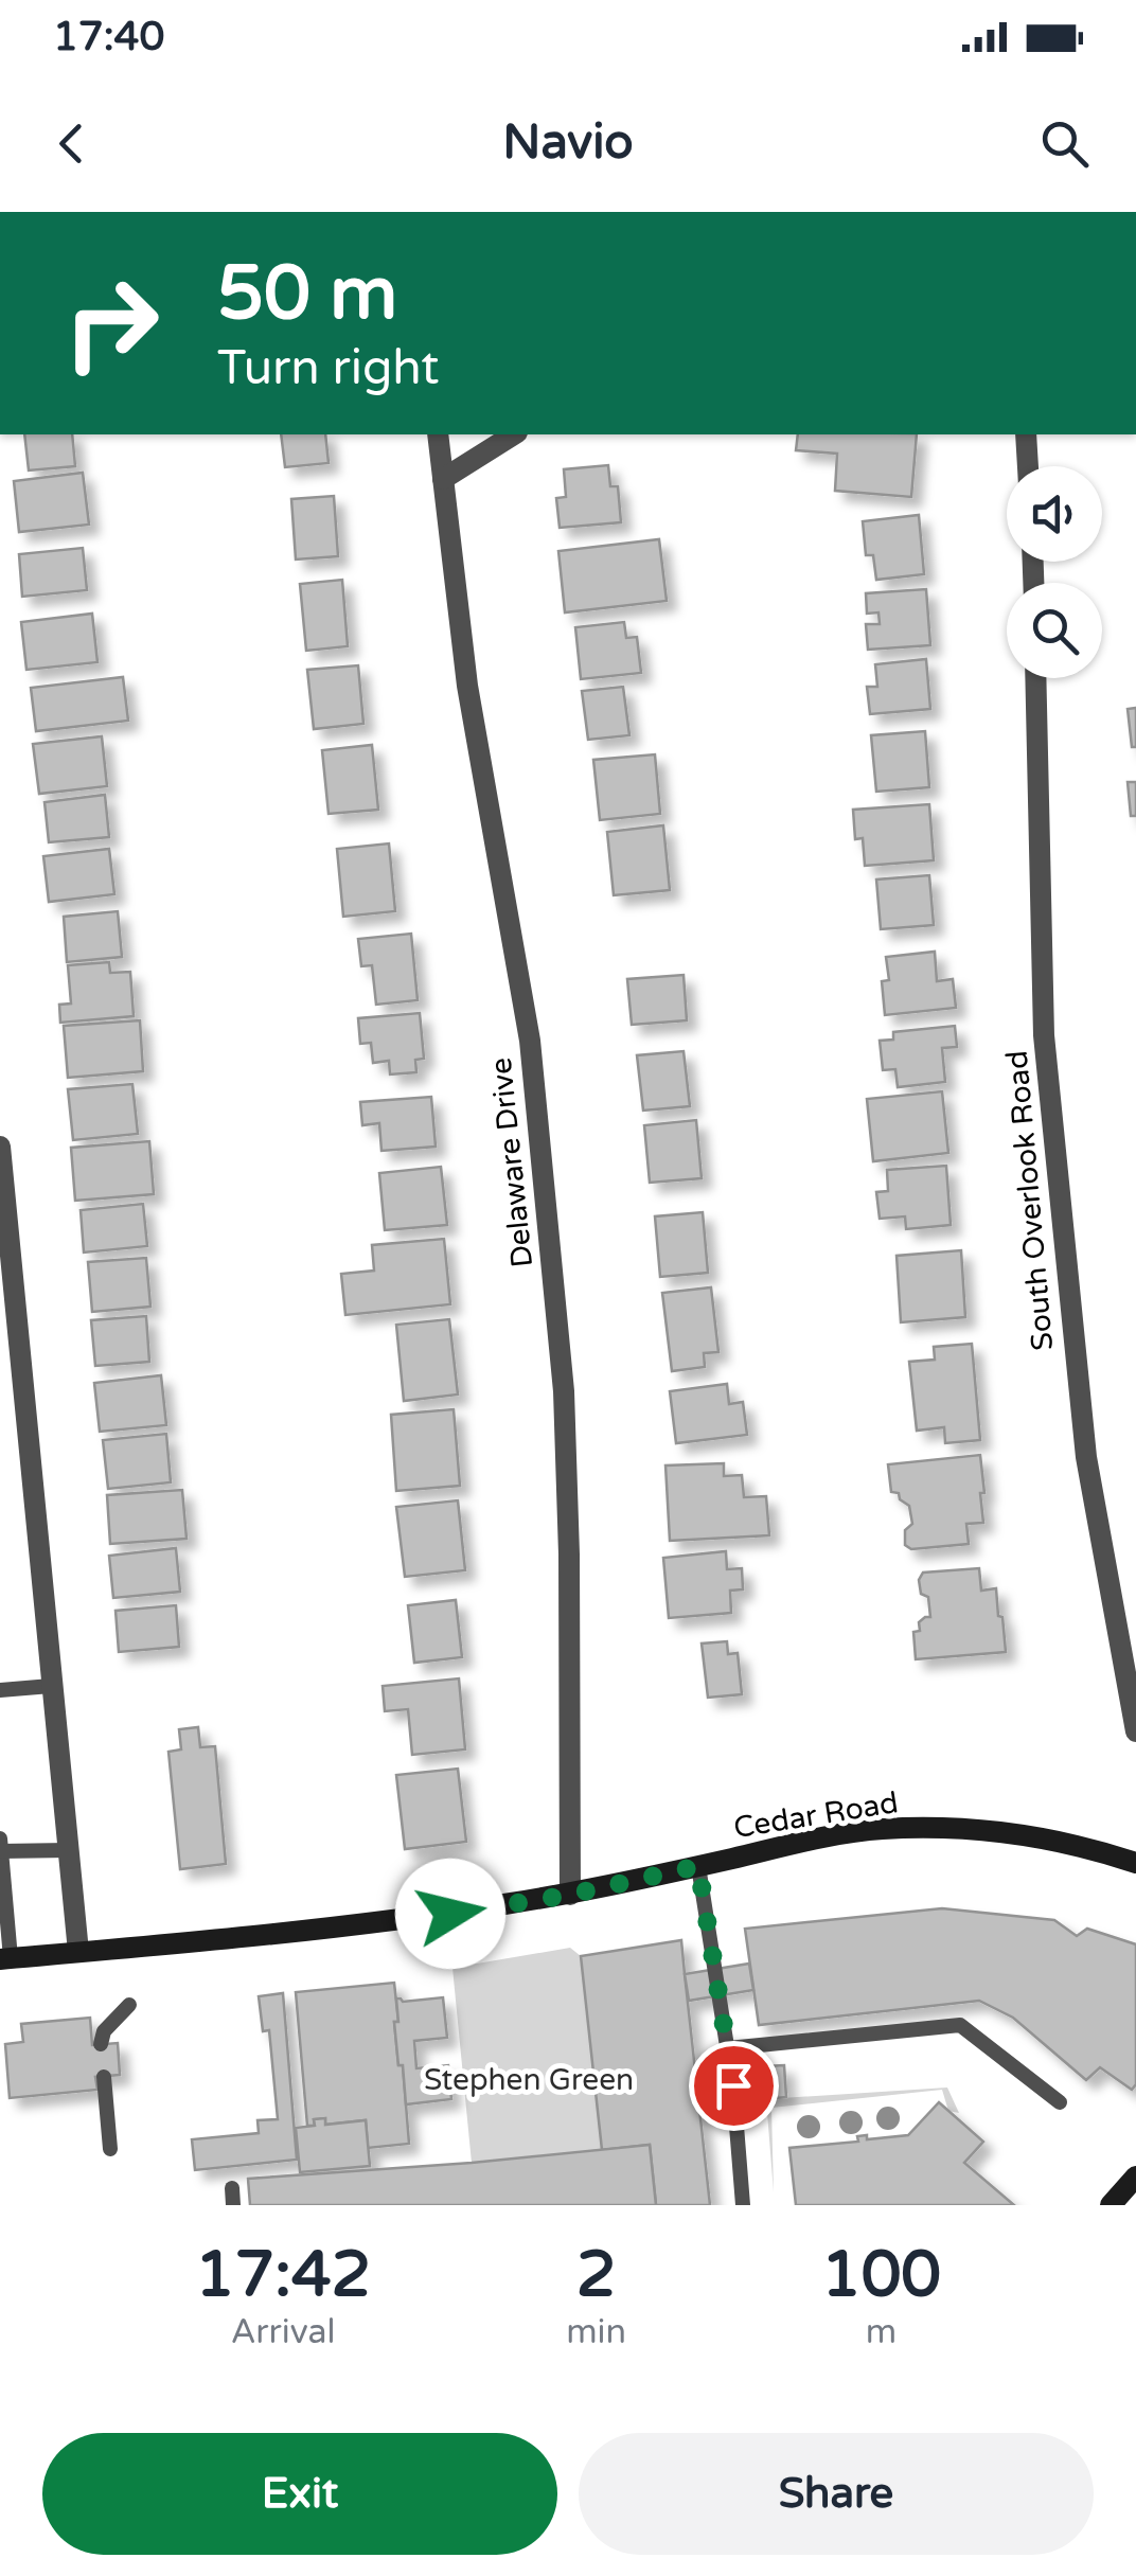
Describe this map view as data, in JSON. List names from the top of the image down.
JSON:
{
  "streets": {
    "main road": ["Cedar Road"],
    "street": ["Delaware Drive", "South Overlook Road"]
  },
  "crossings": [
    ["Delaware Drive", "Cedar Road"]
  ],
  "parks": ["Stephen Green"],
  "page": {
    "status": "17:40",
    "header": "Navio",
    "turn": ["50 m", "Turn right"],
    "eta": [
      "17:42",
      "Arrival",
      "2",
      "min",
      "100",
      "m"
    ],
    "buttons": ["Exit", "Share"]
  }
}
